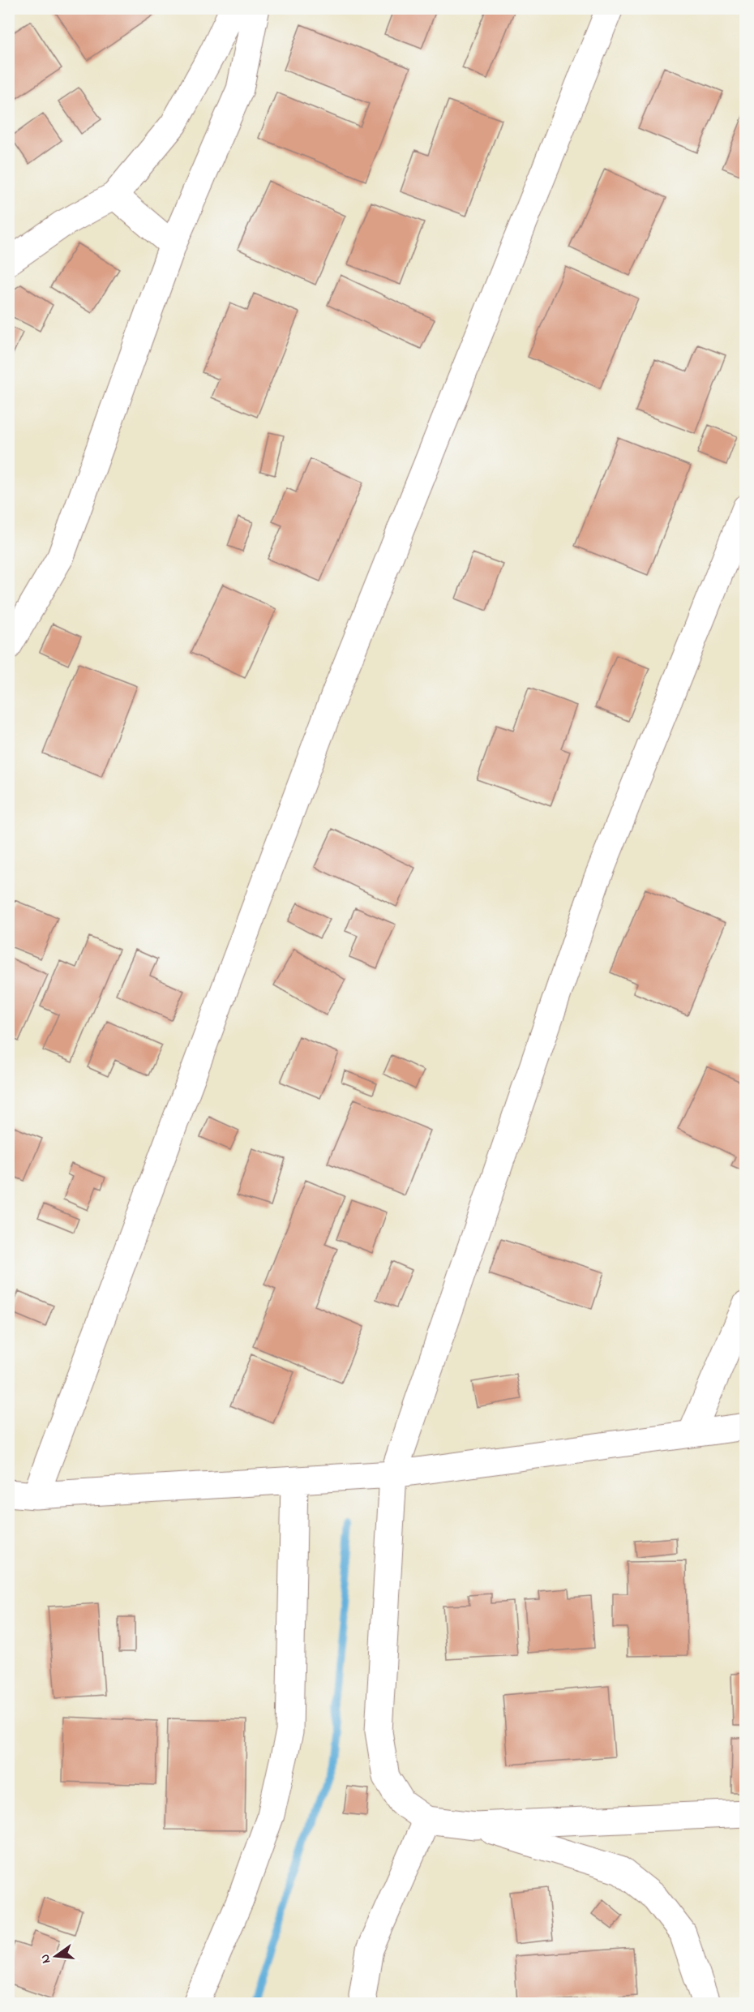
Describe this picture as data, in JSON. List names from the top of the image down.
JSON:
{
  "north": "left"
}
